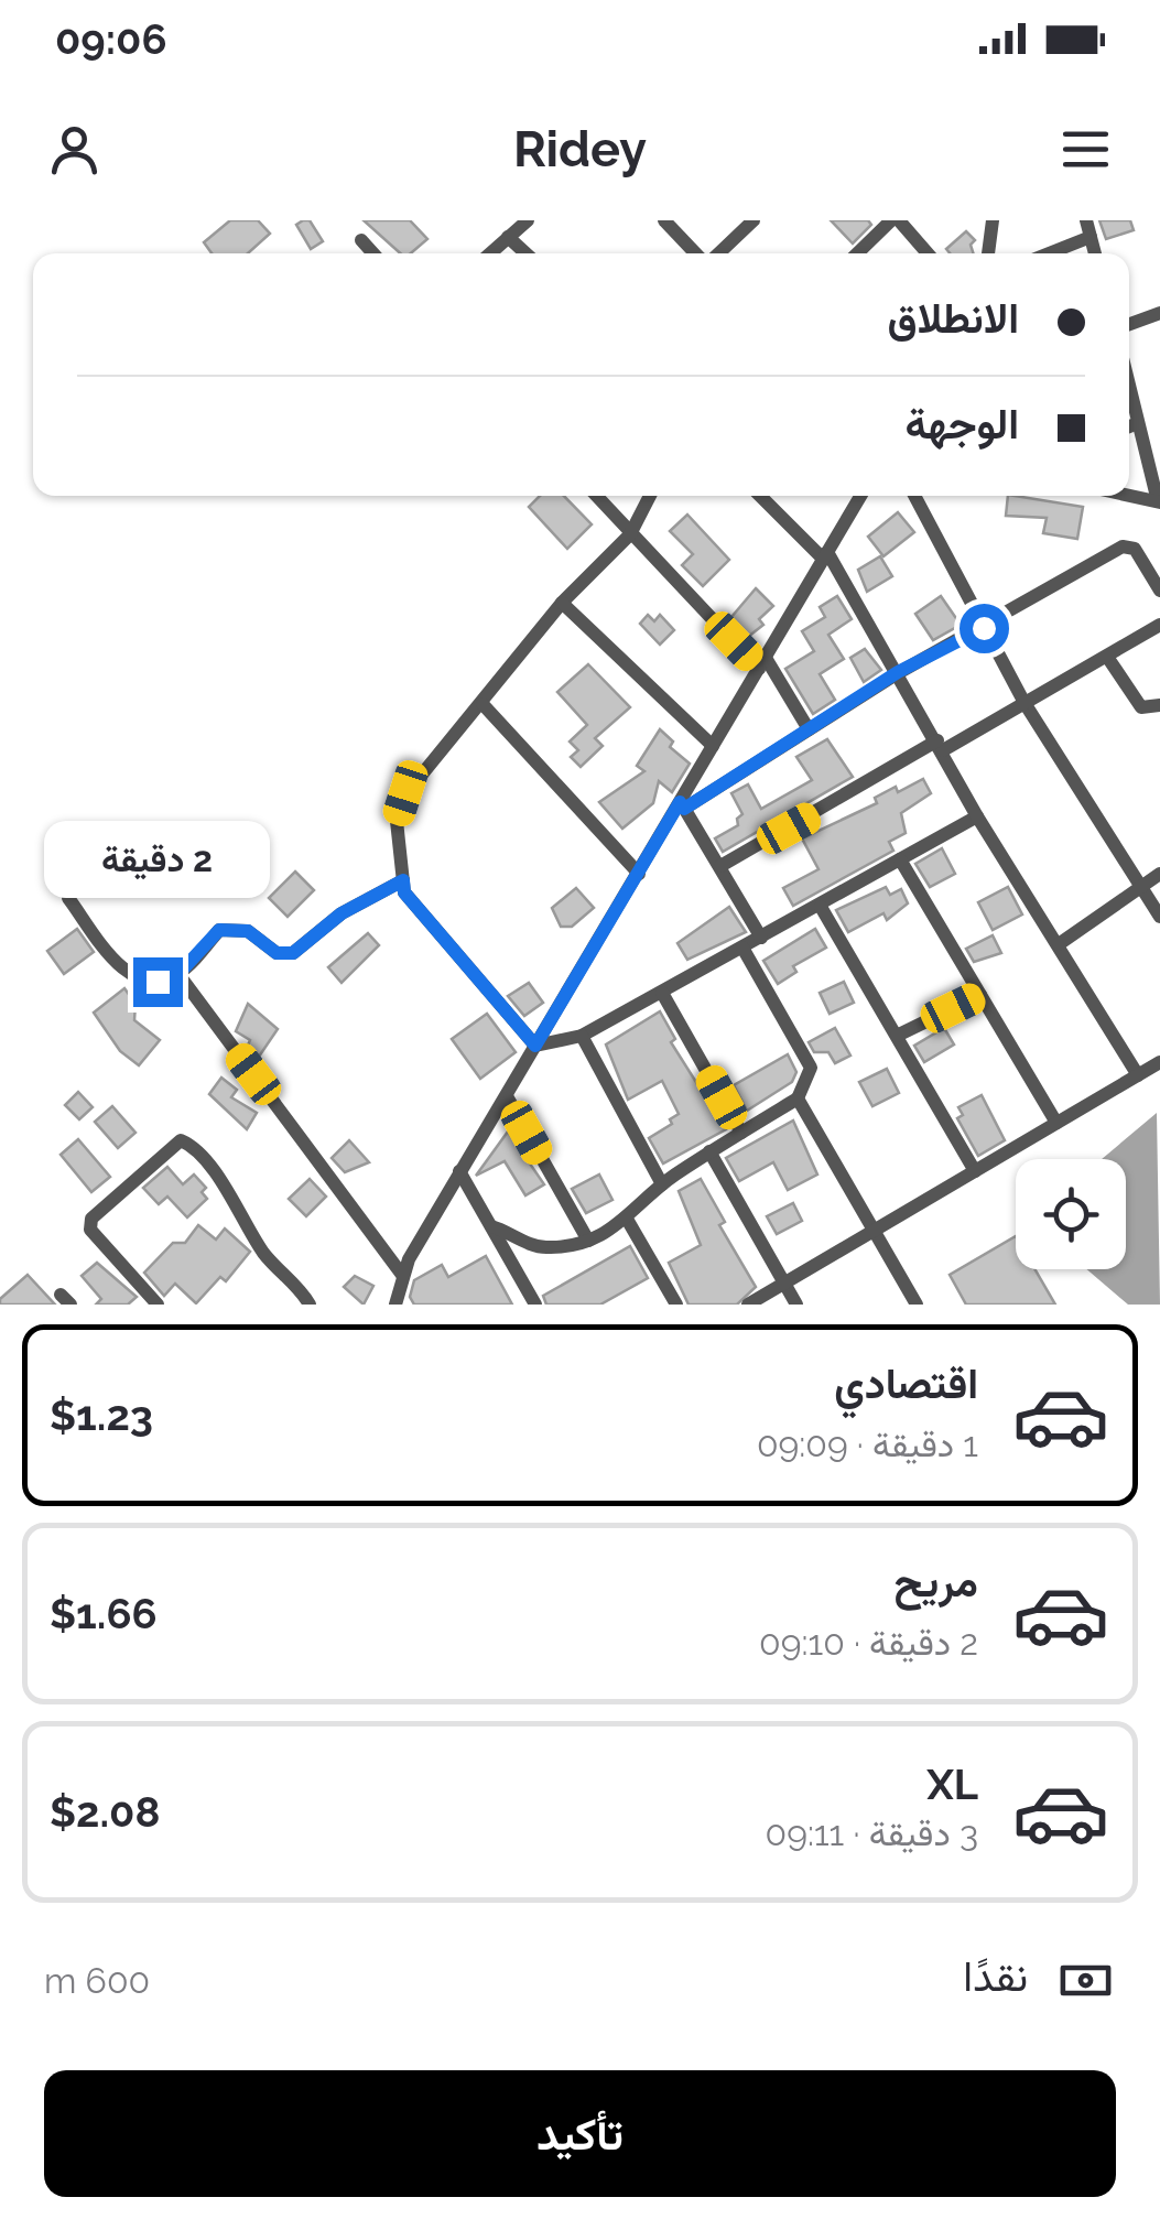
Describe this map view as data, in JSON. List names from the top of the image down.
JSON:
{
  "page": {
    "status": "09:06",
    "header": "Ridey",
    "banner": ["الانطلاق", "الوجهة"],
    "bubble": "2 دقيقة",
    "list": [
      {
        "name": "اقتصادي",
        "note": "1 دقيقة · 09:09",
        "value": "$1.23"
      },
      {
        "name": "مريح",
        "note": "2 دقيقة · 09:10",
        "value": "$1.66"
      },
      {
        "name": "XL",
        "note": "3 دقيقة · 09:11",
        "value": "$2.08"
      }
    ],
    "pay": ["نقدًا", "600 m"],
    "buttons": "تأكيد"
  }
}
